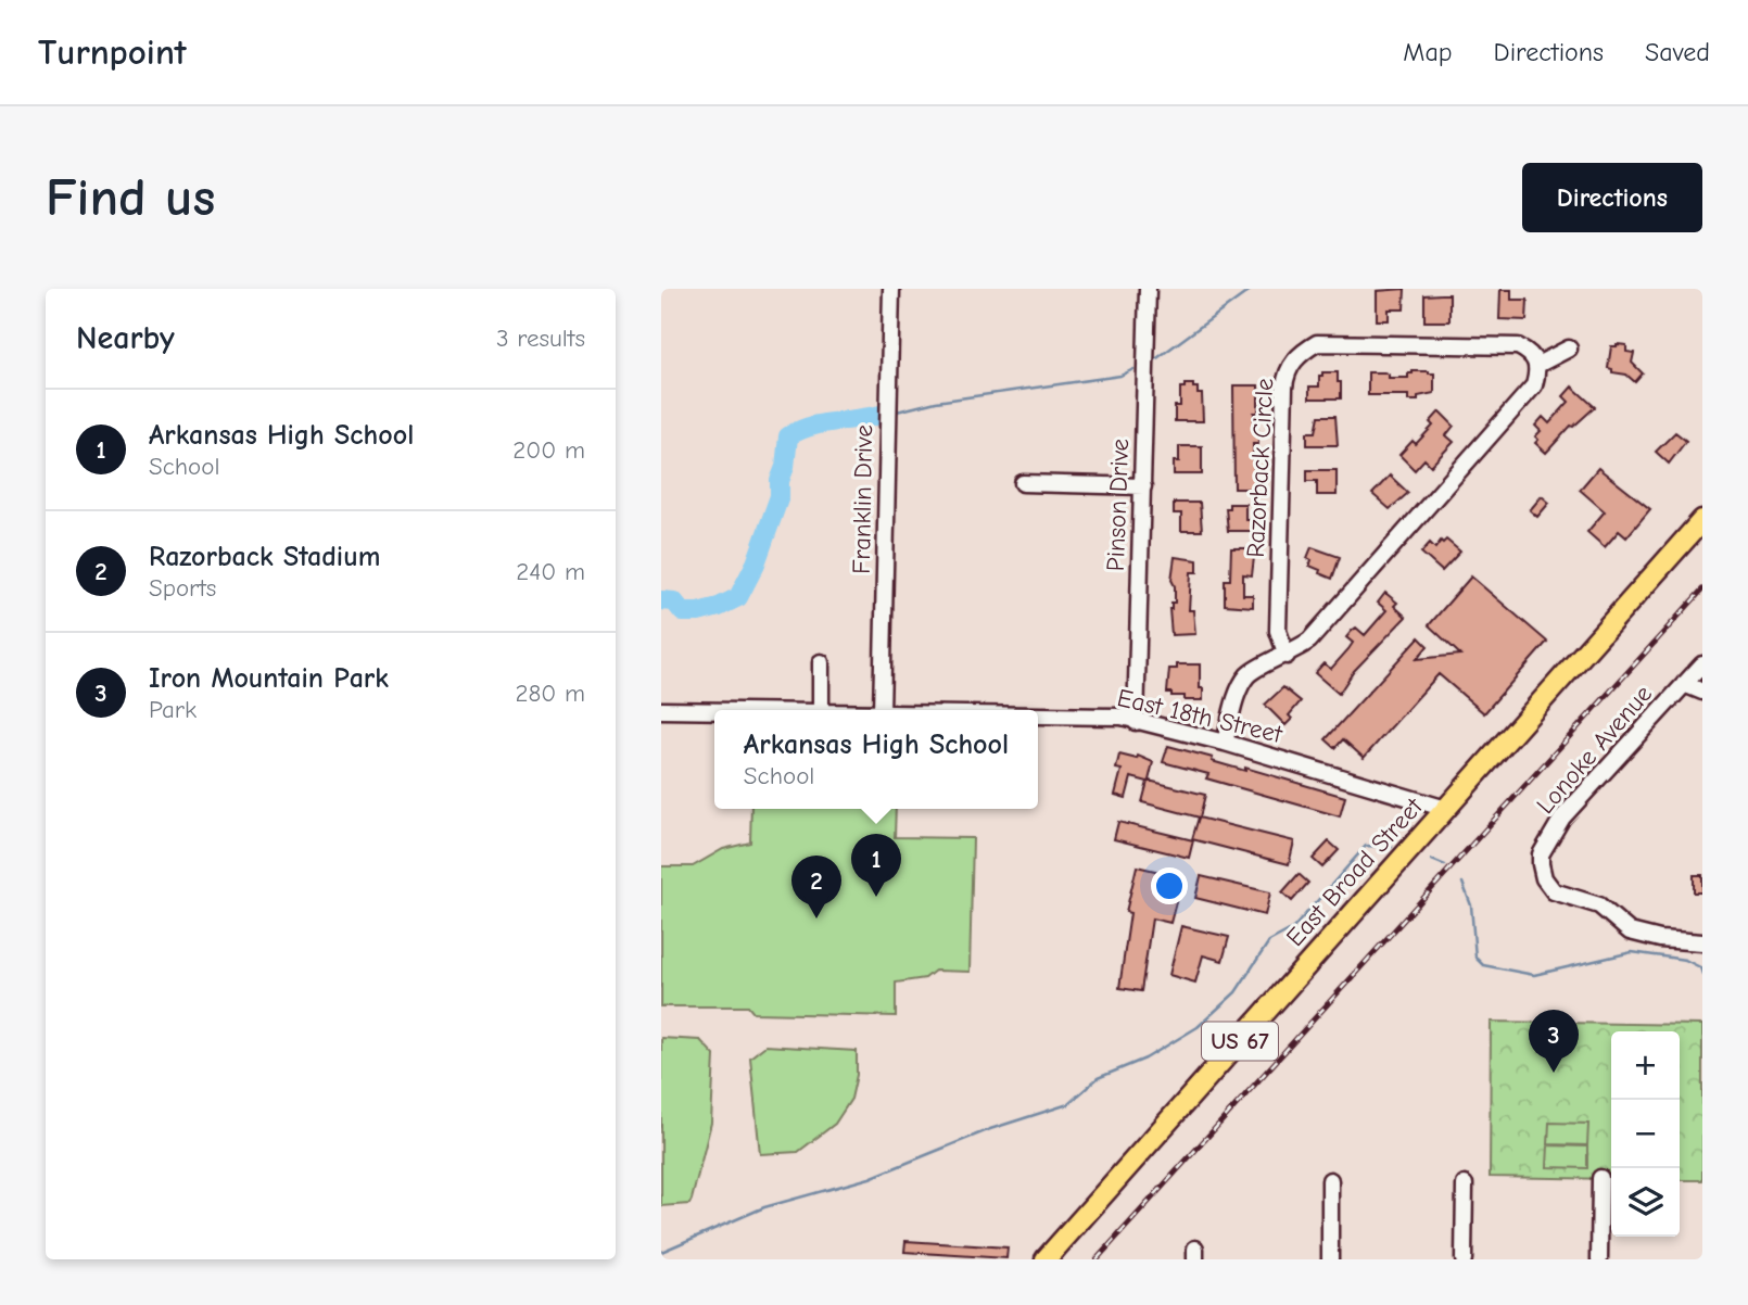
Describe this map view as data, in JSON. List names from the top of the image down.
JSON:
{
  "streets": {
    "main road": ["East Broad Street", "US 67"],
    "street": [
      "Razorback Circle",
      "Franklin Drive",
      "Pinson Drive",
      "East 18th Street",
      "Lonoke Avenue"
    ]
  },
  "crossings": [
    ["Pinson Drive", "East 18th Street"],
    ["East 18th Street", "East Broad Street"]
  ],
  "page": {
    "header": "Turnpoint",
    "nav": ["Map", "Directions", "Saved"],
    "buttons": "Directions",
    "title": "Find us",
    "heading": ["Nearby", "3 results"],
    "list": [
      {
        "mark": "1",
        "name": "Arkansas High School",
        "note": "School",
        "value": "200 m"
      },
      {
        "mark": "2",
        "name": "Razorback Stadium",
        "note": "Sports",
        "value": "240 m"
      },
      {
        "mark": "3",
        "name": "Iron Mountain Park",
        "note": "Park",
        "value": "280 m"
      }
    ],
    "popup": ["Arkansas High School", "School"],
    "pins": ["1", "2", "3"],
    "map_buttons": ["+", "−"]
  }
}
